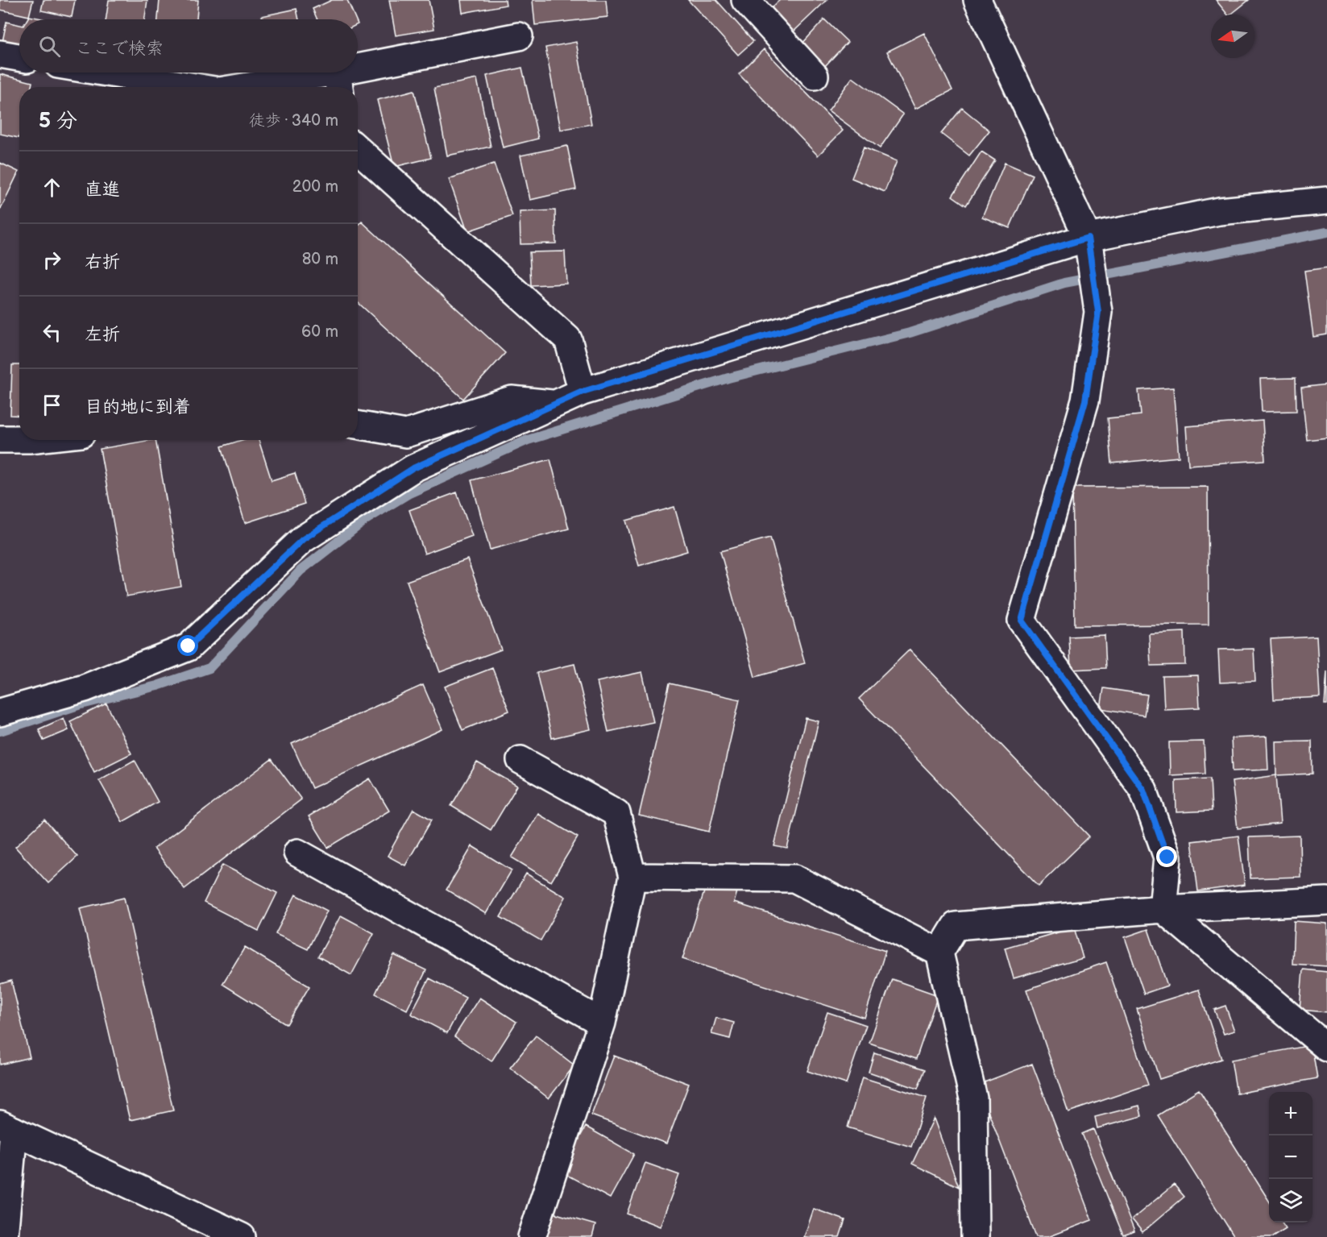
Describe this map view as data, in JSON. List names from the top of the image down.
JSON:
{
  "north": "left",
  "page": {
    "search": "ここで検索",
    "heading": ["5 分", "徒歩 · 340 m"],
    "list": [
      ["直進", "200 m"],
      ["右折", "80 m"],
      ["左折", "60 m"],
      "目的地に到着"
    ],
    "map_buttons": ["+", "−"]
  }
}
